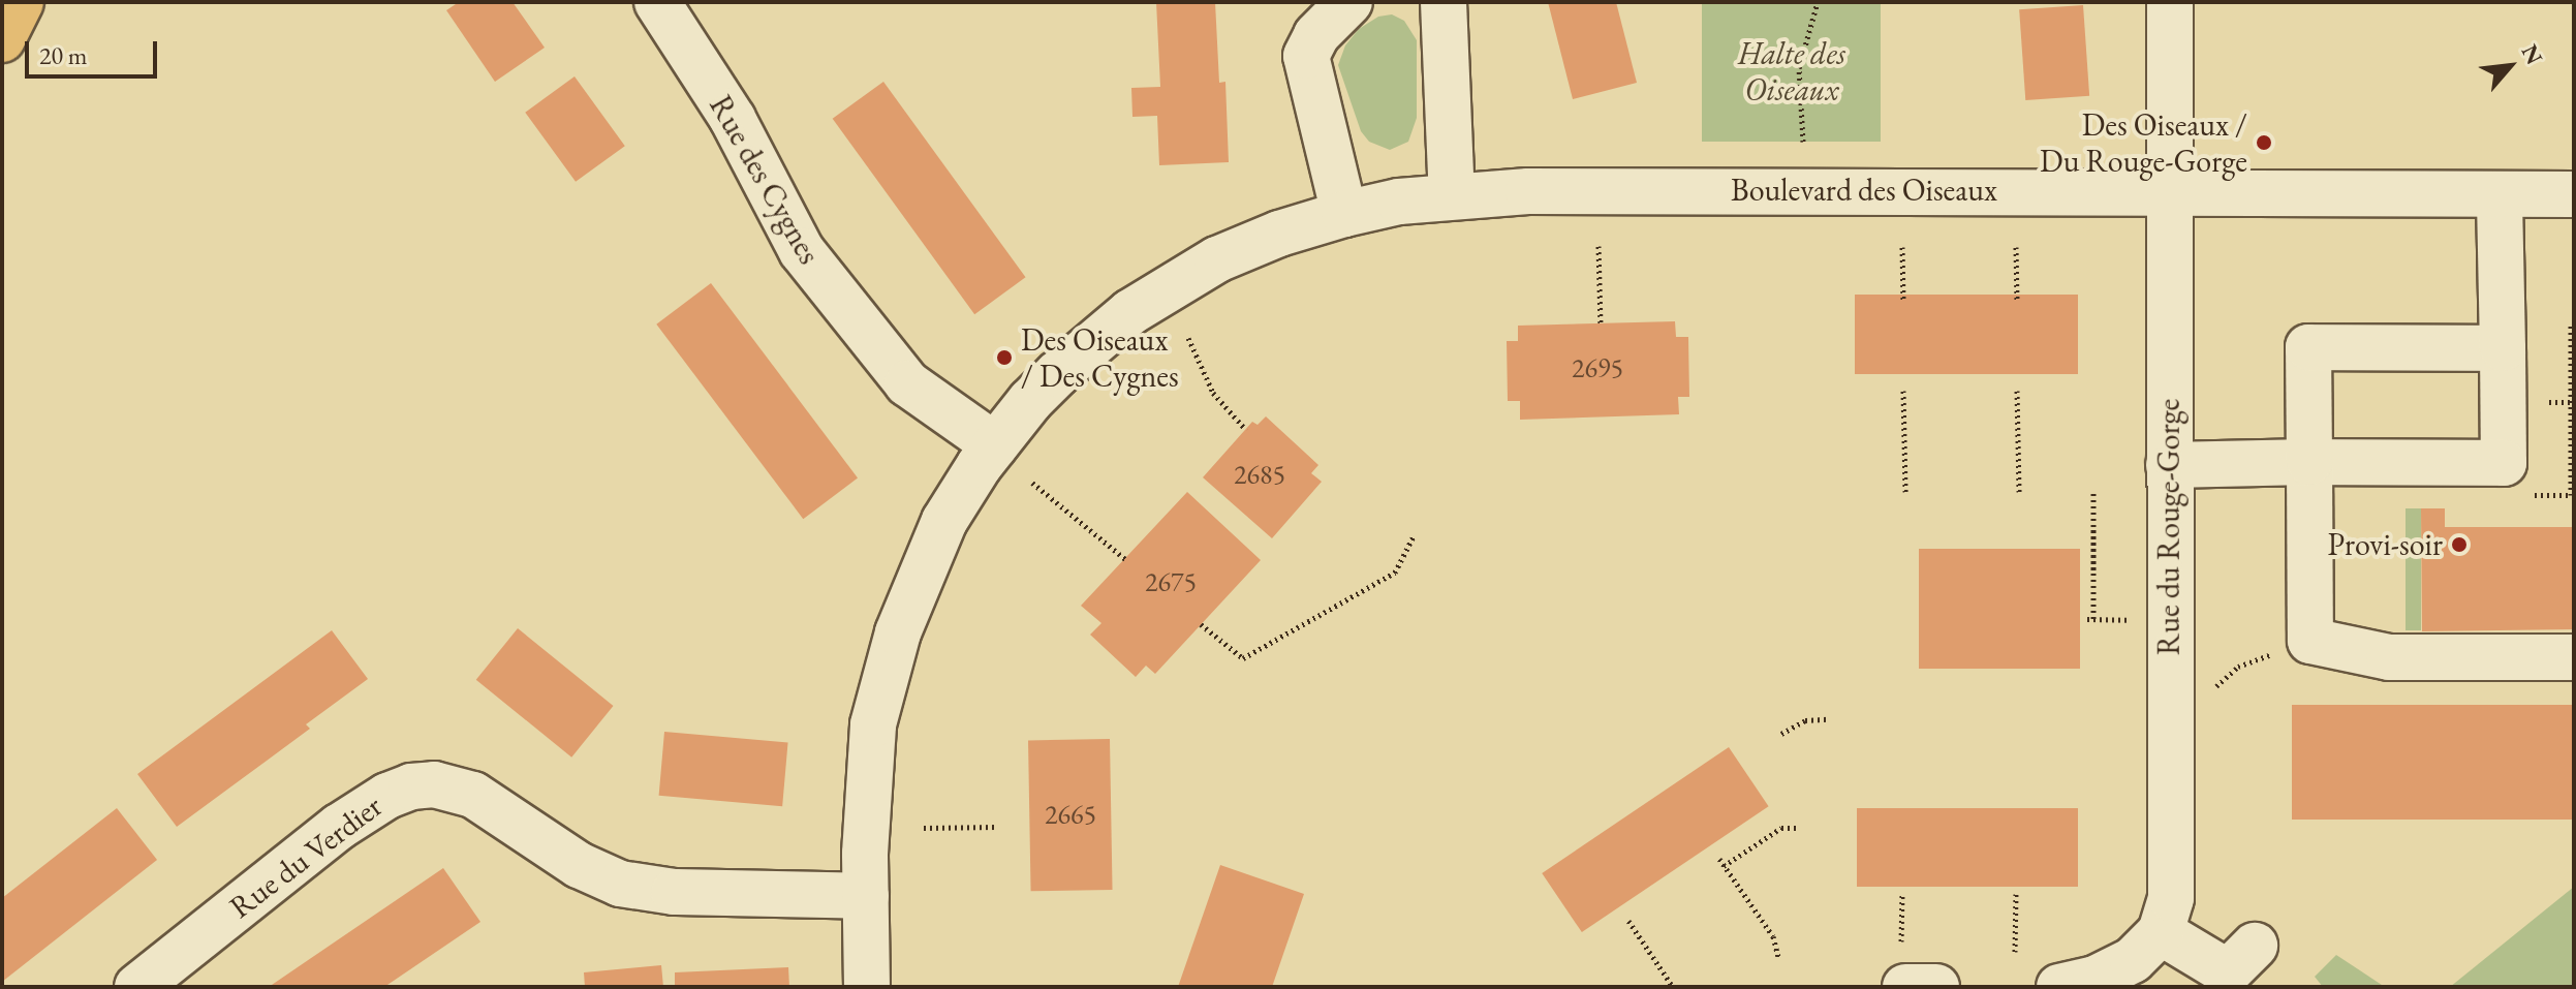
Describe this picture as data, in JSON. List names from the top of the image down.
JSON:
{
  "streets": {
    "street": [
      "Rue des Cygnes",
      "Boulevard des Oiseaux",
      "Rue du Rouge-Gorge",
      "Rue du Verdier"
    ]
  },
  "crossings": [
    ["Rue des Cygnes", "Boulevard des Oiseaux"],
    ["Boulevard des Oiseaux", "Rue du Rouge-Gorge"],
    ["Boulevard des Oiseaux", "Rue du Verdier"]
  ],
  "parks": ["Halte des Oiseaux"],
  "places": ["Des Oiseaux / Du Rouge-Gorge", "Des Oiseaux / Des Cygnes", "Provi-soir"],
  "house_numbers": [
    "2695",
    "2685",
    "2675",
    "2665"
  ],
  "scale_bar": "20 m",
  "north": "top right"
}
